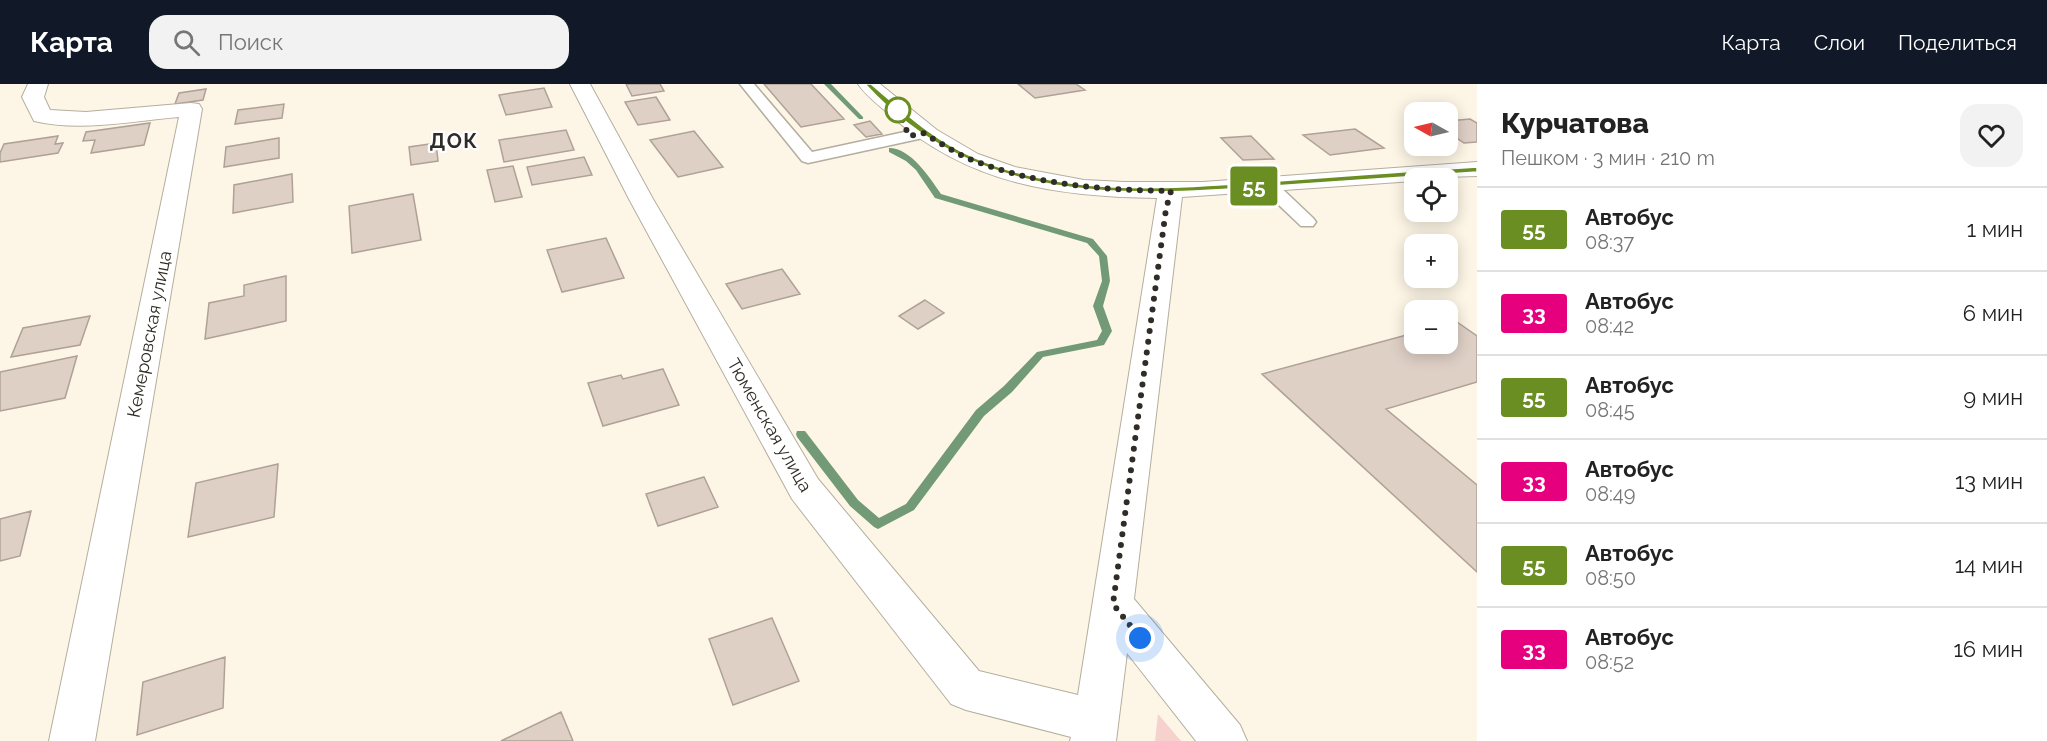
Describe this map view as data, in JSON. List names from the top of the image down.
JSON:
{
  "streets": {
    "street": ["Кемеровская улица", "Тюменская улица"]
  },
  "districts": ["ДОК"],
  "lines": ["bus line 55"],
  "north": "left",
  "page": {
    "header": "Карта",
    "search": "Поиск",
    "nav": ["Карта", "Слои", "Поделиться"],
    "on_map": "55",
    "heading": ["Курчатова", "Пешком · 3 мин · 210 m"],
    "map_buttons": ["+", "−"],
    "list": [
      {
        "mark": "55",
        "name": "Автобус",
        "note": "08:37",
        "value": "1 мин"
      },
      {
        "mark": "33",
        "name": "Автобус",
        "note": "08:42",
        "value": "6 мин"
      },
      {
        "mark": "55",
        "name": "Автобус",
        "note": "08:45",
        "value": "9 мин"
      },
      {
        "mark": "33",
        "name": "Автобус",
        "note": "08:49",
        "value": "13 мин"
      },
      {
        "mark": "55",
        "name": "Автобус",
        "note": "08:50",
        "value": "14 мин"
      },
      {
        "mark": "33",
        "name": "Автобус",
        "note": "08:52",
        "value": "16 мин"
      }
    ]
  }
}
